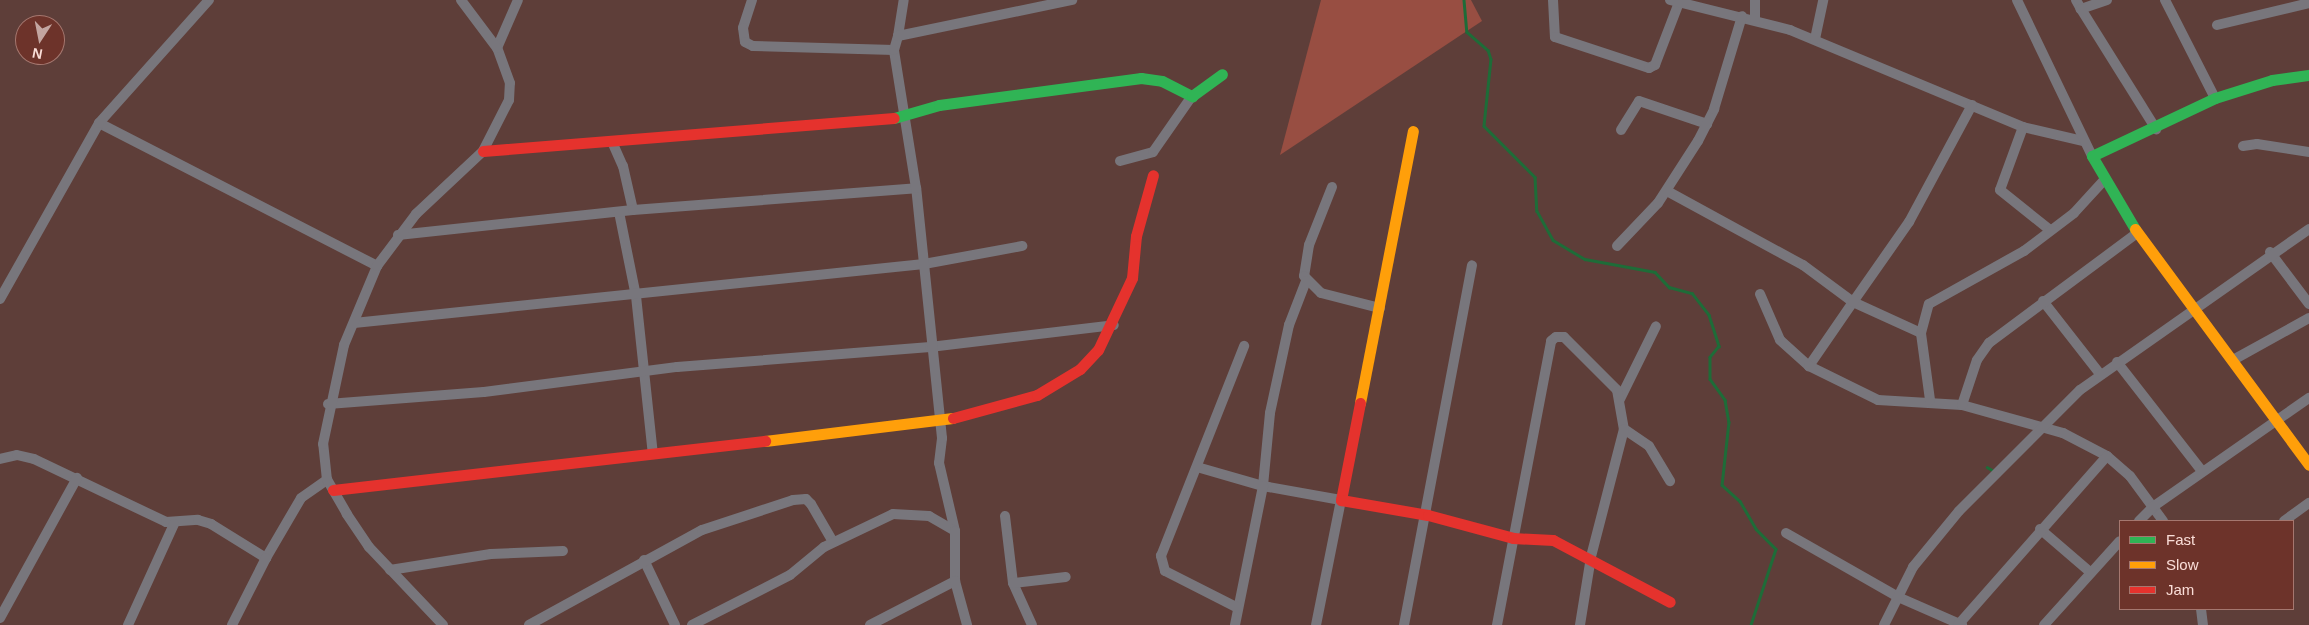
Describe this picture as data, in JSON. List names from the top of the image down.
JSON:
{
  "legend": ["Fast", "Slow", "Jam"],
  "north": "bottom"
}
